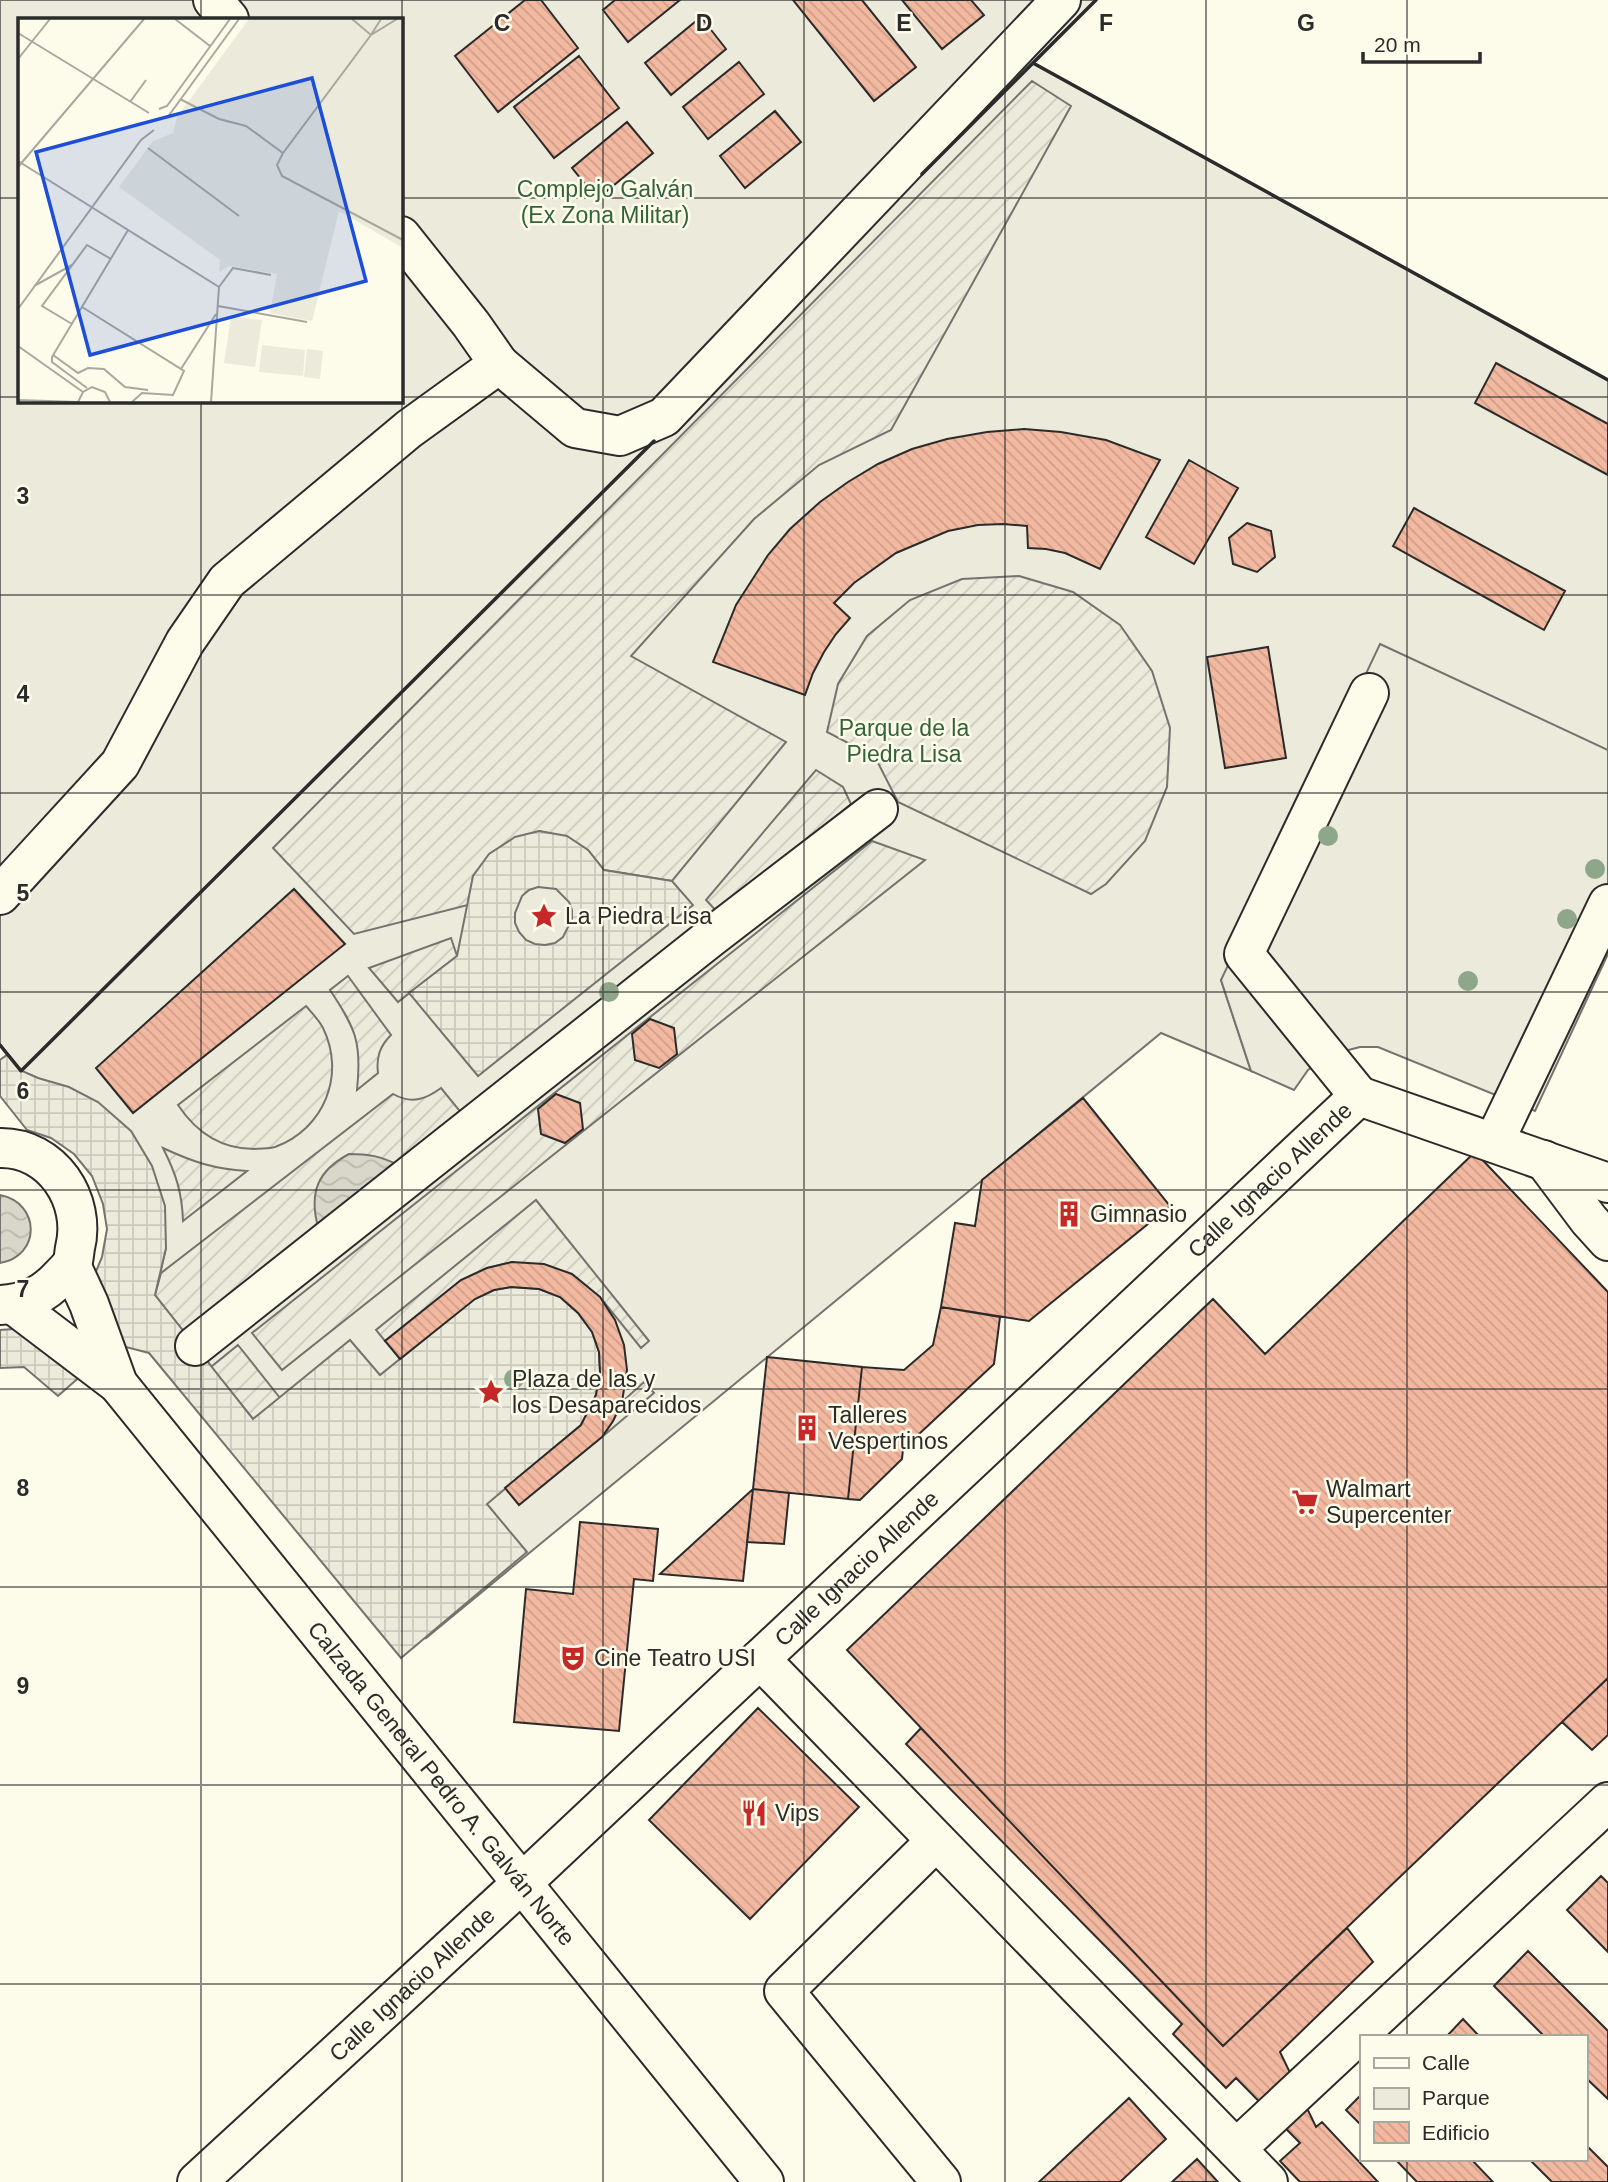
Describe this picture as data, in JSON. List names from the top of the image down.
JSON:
{
  "streets": {
    "street": ["Calle Ignacio Allende", "Calzada General Pedro A. Galván Norte"]
  },
  "crossings": [
    ["Calle Ignacio Allende", "Calzada General Pedro A. Galván Norte"]
  ],
  "parks": ["Complejo Galván (Ex Zona Militar)", "Parque de la Piedra Lisa"],
  "places": {
    "place": ["La Piedra Lisa", "Plaza de las y los Desaparecidos"],
    "building": ["Gimnasio", "Talleres Vespertinos"],
    "supermarket": ["Walmart Supercenter"],
    "theatre": ["Cine Teatro USI"],
    "restaurant": ["Vips"]
  },
  "legend": ["Calle", "Parque", "Edificio"],
  "scale_bar": "20 m",
  "grid": {
    "columns": [
      "C",
      "D",
      "E",
      "F",
      "G"
    ],
    "rows": [
      "3",
      "4",
      "5",
      "6",
      "7",
      "8",
      "9"
    ]
  }
}
